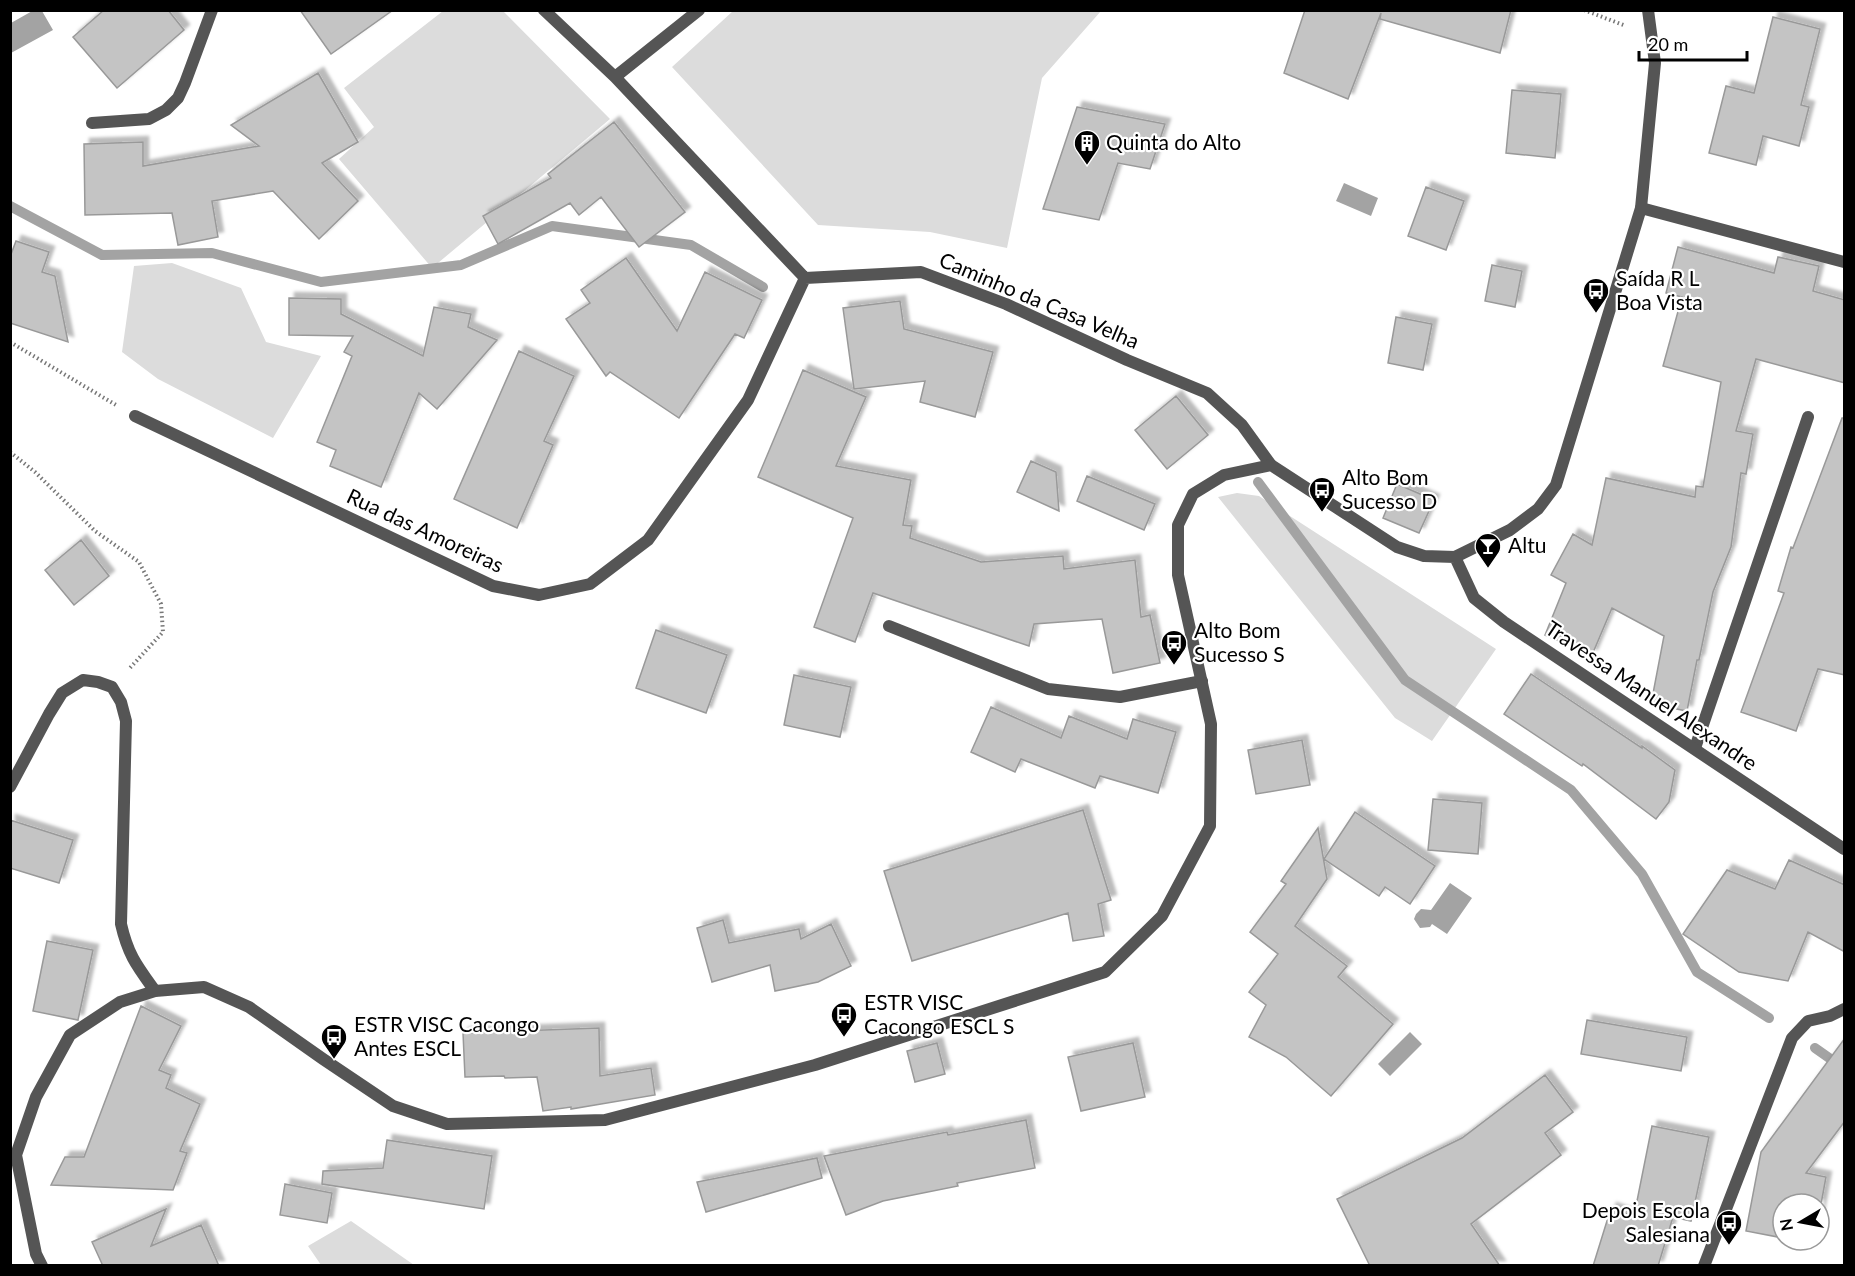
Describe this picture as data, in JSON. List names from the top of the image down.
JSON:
{
  "streets": {
    "street": ["Caminho da Casa Velha", "Rua das Amoreiras", "Travessa Manuel Alexandre"]
  },
  "crossings": [
    ["Caminho da Casa Velha", "Rua das Amoreiras"]
  ],
  "places": {
    "building": ["Quinta do Alto"],
    "bus stop": [
      "Saída R L Boa Vista",
      "Alto Bom Sucesso D",
      "Alto Bom Sucesso S",
      "ESTR VISC Cacongo ESCL S",
      "ESTR VISC Cacongo Antes ESCL",
      "Depois Escola Salesiana"
    ],
    "bar": ["Altu"]
  },
  "scale_bar": "20 m",
  "north": "left"
}
